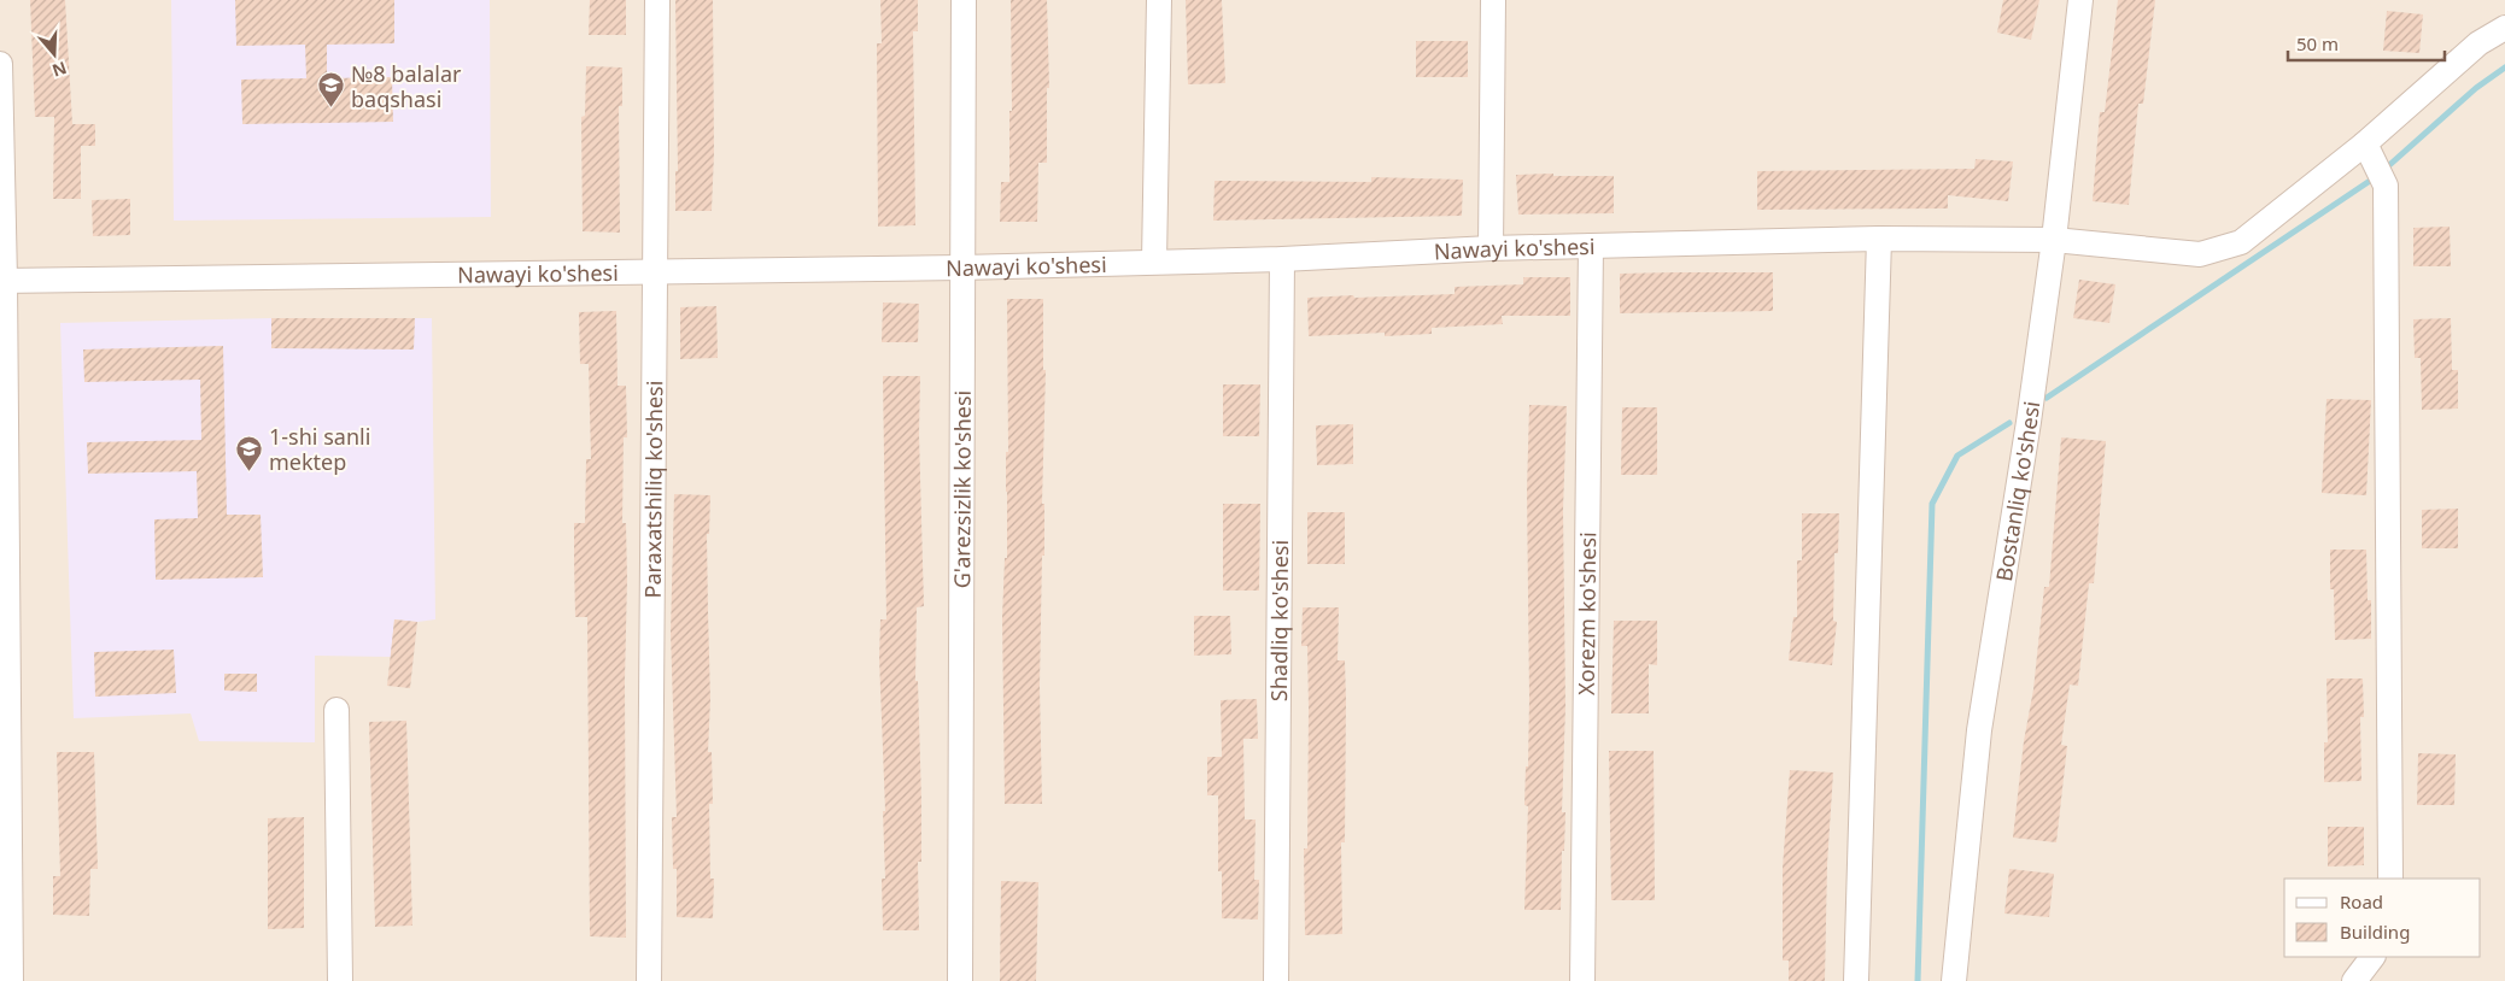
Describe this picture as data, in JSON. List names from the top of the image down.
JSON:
{
  "streets": {
    "street": [
      "Nawayi ko'shesi",
      "Paraxatshiliq ko'shesi",
      "G'arezsizlik ko'shesi",
      "Bostanliq ko'shesi",
      "Xorezm ko'shesi",
      "Shadliq ko'shesi"
    ]
  },
  "crossings": [
    ["Nawayi ko'shesi", "Paraxatshiliq ko'shesi"],
    ["Nawayi ko'shesi", "G'arezsizlik ko'shesi"],
    ["Nawayi ko'shesi", "Bostanliq ko'shesi"],
    ["Nawayi ko'shesi", "Xorezm ko'shesi"],
    ["Nawayi ko'shesi", "Shadliq ko'shesi"]
  ],
  "places": {
    "school or university": ["№8 balalar baqshasi", "1-shi sanli mektep"]
  },
  "legend": ["Road", "Building"],
  "scale_bar": "50 m",
  "north": "bottom"
}
